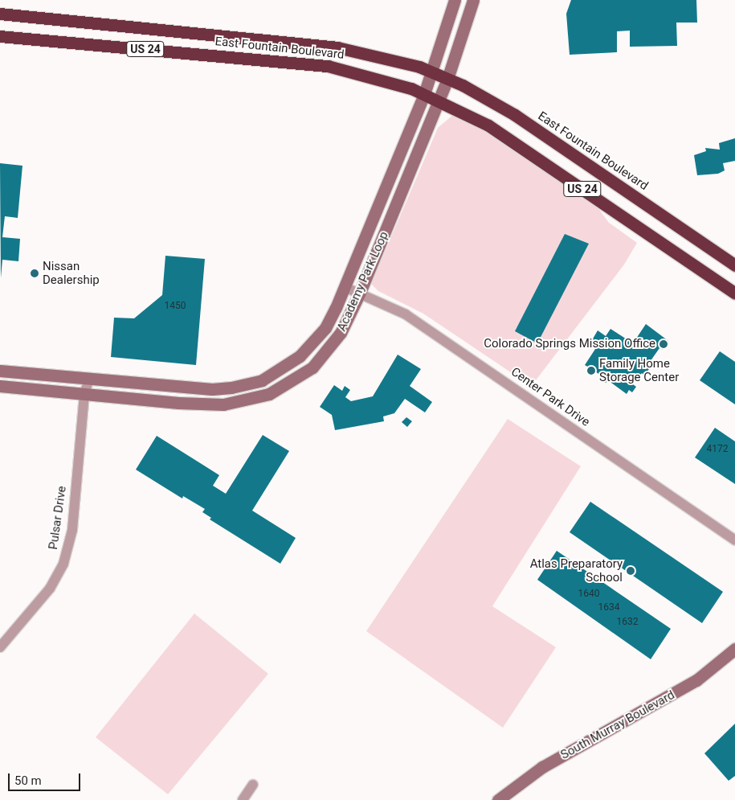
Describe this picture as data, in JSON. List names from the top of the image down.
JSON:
{
  "streets": {
    "highway": ["East Fountain Boulevard", "US 24"],
    "street": [
      "Academy Park Loop",
      "Center Park Drive",
      "Pulsar Drive",
      "South Murray Boulevard"
    ]
  },
  "crossings": [
    ["East Fountain Boulevard", "Academy Park Loop"],
    ["Academy Park Loop", "Center Park Drive"],
    ["Academy Park Loop", "Pulsar Drive"]
  ],
  "places": [
    "Nissan Dealership",
    "Colorado Springs Mission Office",
    "Family Home Storage Center",
    "Atlas Preparatory School"
  ],
  "house_numbers": [
    "1450",
    "4172",
    "1640",
    "1634",
    "1632"
  ],
  "scale_bar": "50 m"
}
